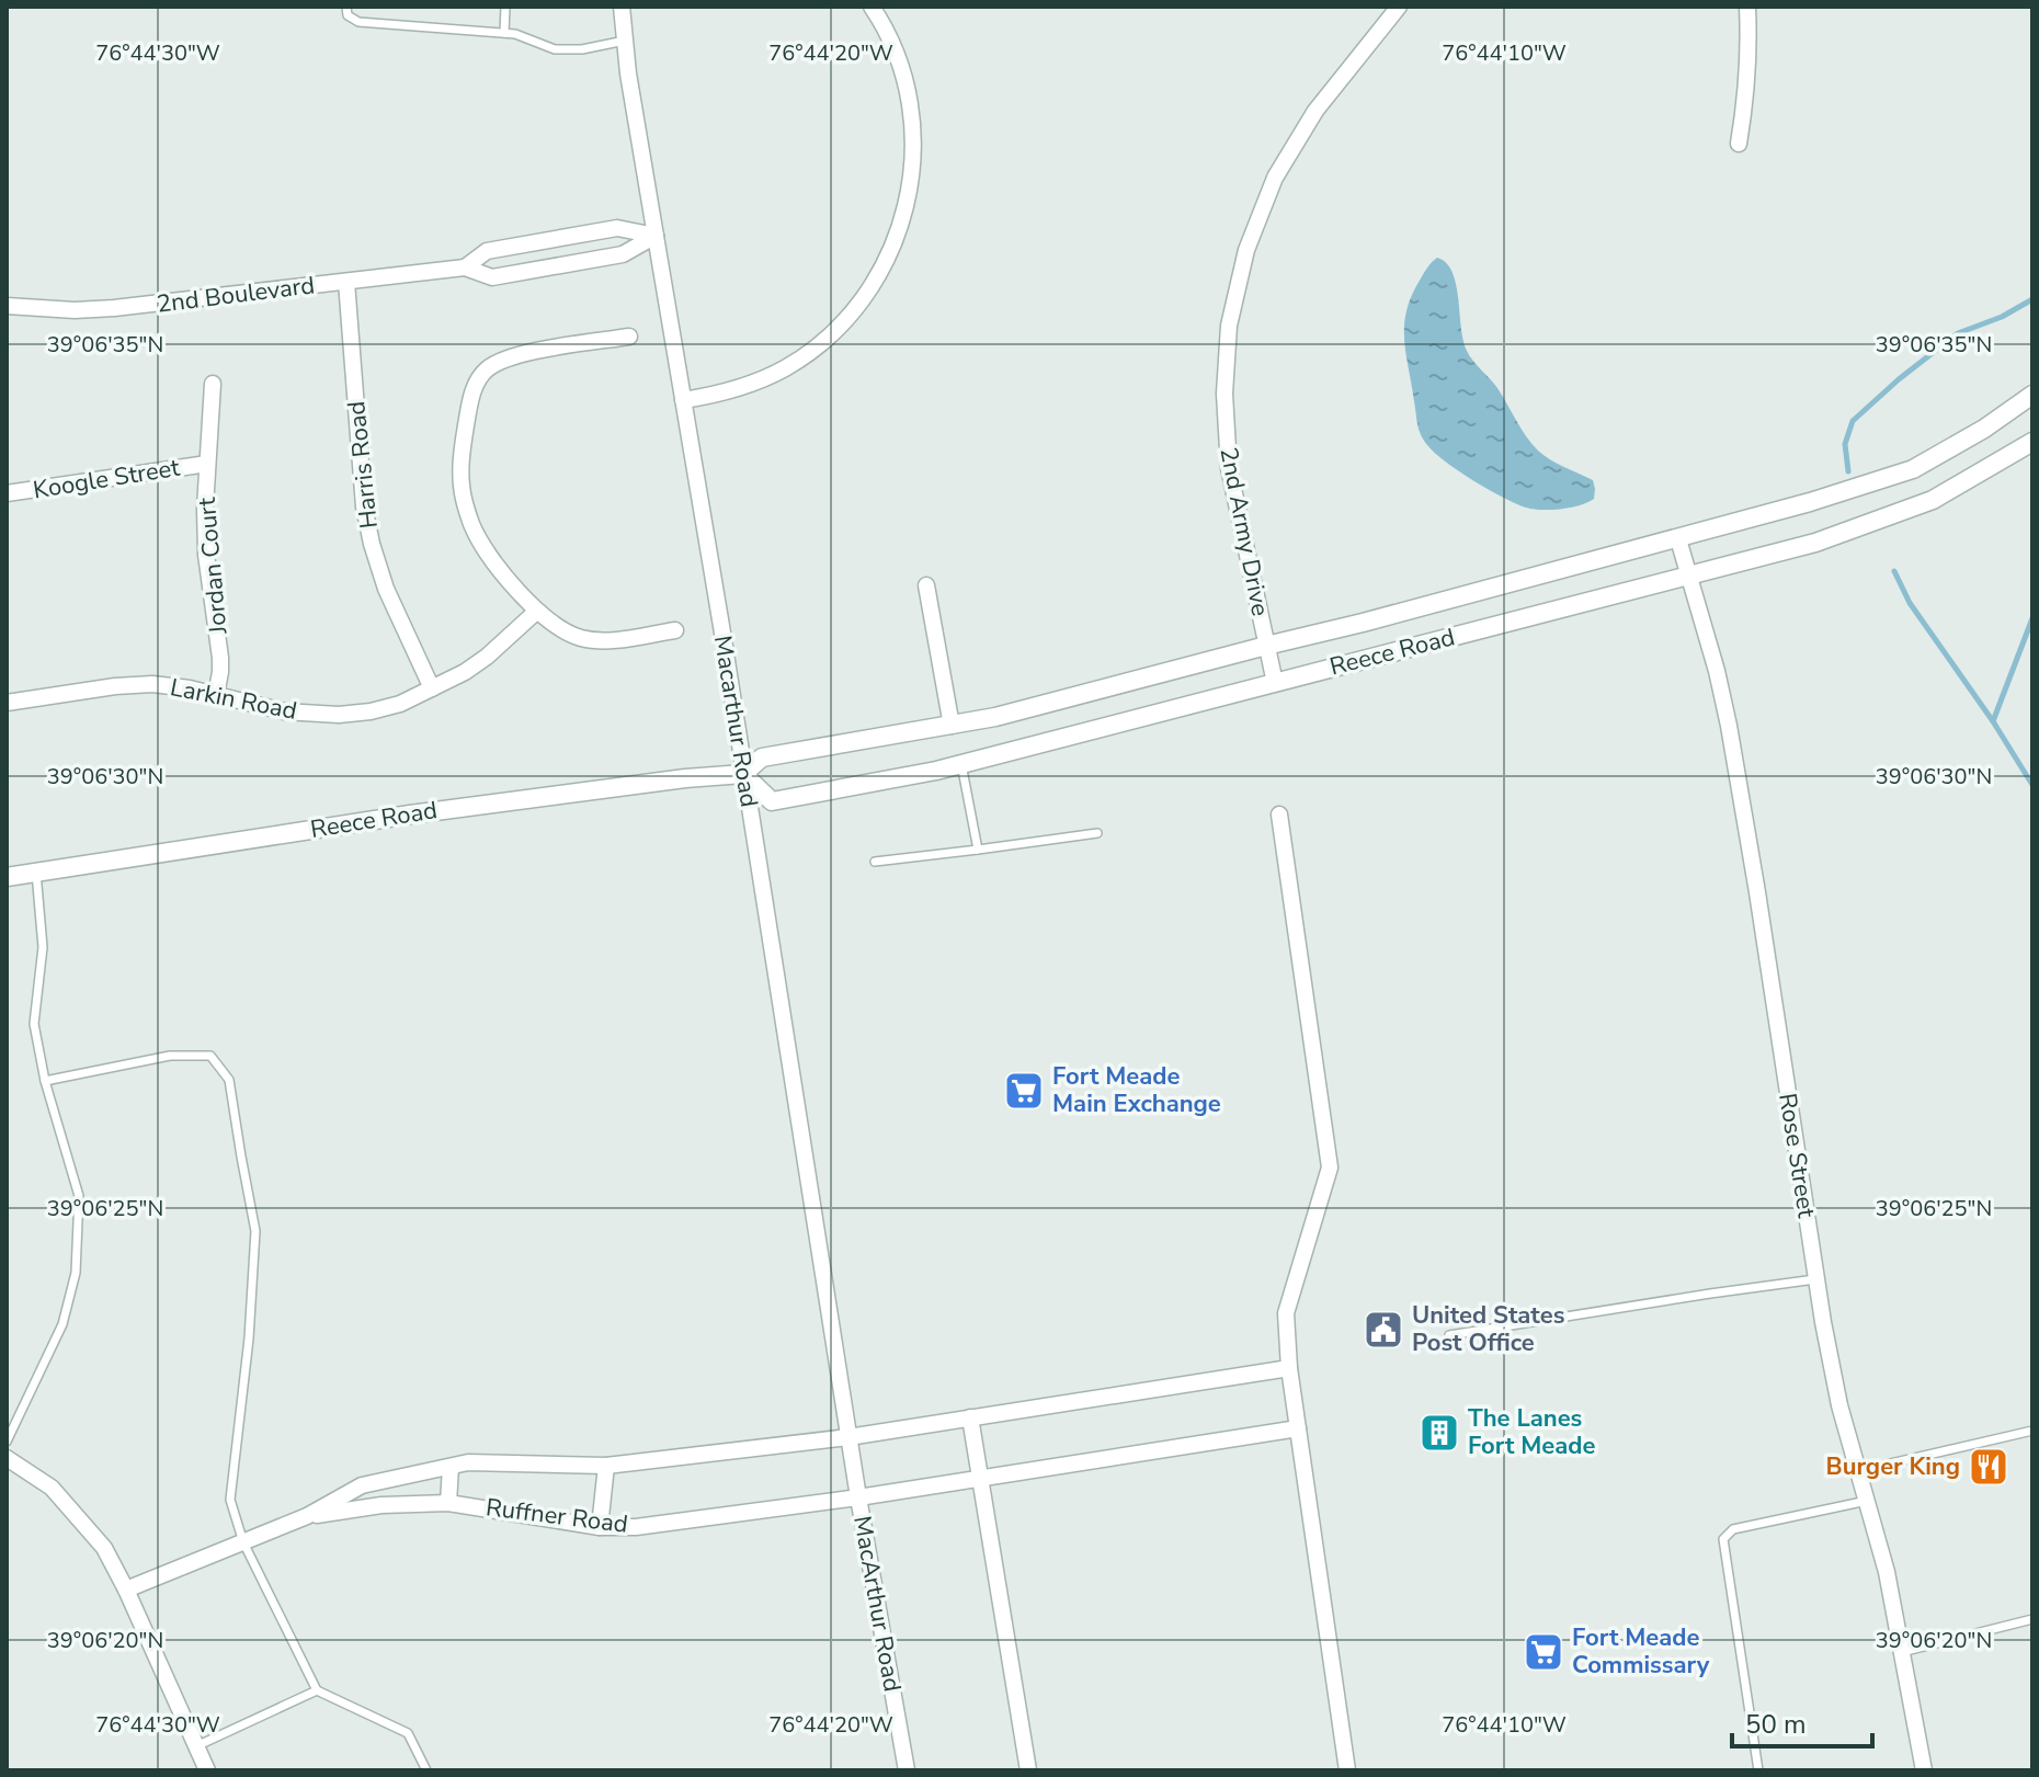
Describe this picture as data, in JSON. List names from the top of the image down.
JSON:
{
  "streets": {
    "street": [
      "2nd Boulevard",
      "Harris Road",
      "Koogle Street",
      "2nd Army Drive",
      "Jordan Court",
      "Reece Road",
      "Larkin Road",
      "Macarthur Road",
      "Rose Street",
      "Ruffner Road",
      "MacArthur Road"
    ]
  },
  "crossings": [
    ["2nd Boulevard", "Harris Road"],
    ["2nd Boulevard", "Macarthur Road"],
    ["Harris Road", "Larkin Road"],
    ["Koogle Street", "Jordan Court"],
    ["2nd Army Drive", "Reece Road"],
    ["Jordan Court", "Larkin Road"],
    ["Reece Road", "Macarthur Road"],
    ["Reece Road", "Rose Street"],
    ["Macarthur Road", "Ruffner Road"],
    ["Macarthur Road", "MacArthur Road"],
    ["Ruffner Road", "MacArthur Road"]
  ],
  "places": {
    "supermarket": ["Fort Meade Main Exchange", "Fort Meade Commissary"],
    "public building": ["United States Post Office"],
    "building": ["The Lanes Fort Meade"],
    "restaurant": ["Burger King"]
  },
  "scale_bar": "50 m",
  "coordinates": [
    "76°44'30\"W",
    "76°44'20\"W",
    "76°44'10\"W",
    "39°06'35\"N",
    "39°06'30\"N",
    "39°06'25\"N",
    "39°06'20\"N"
  ]
}
